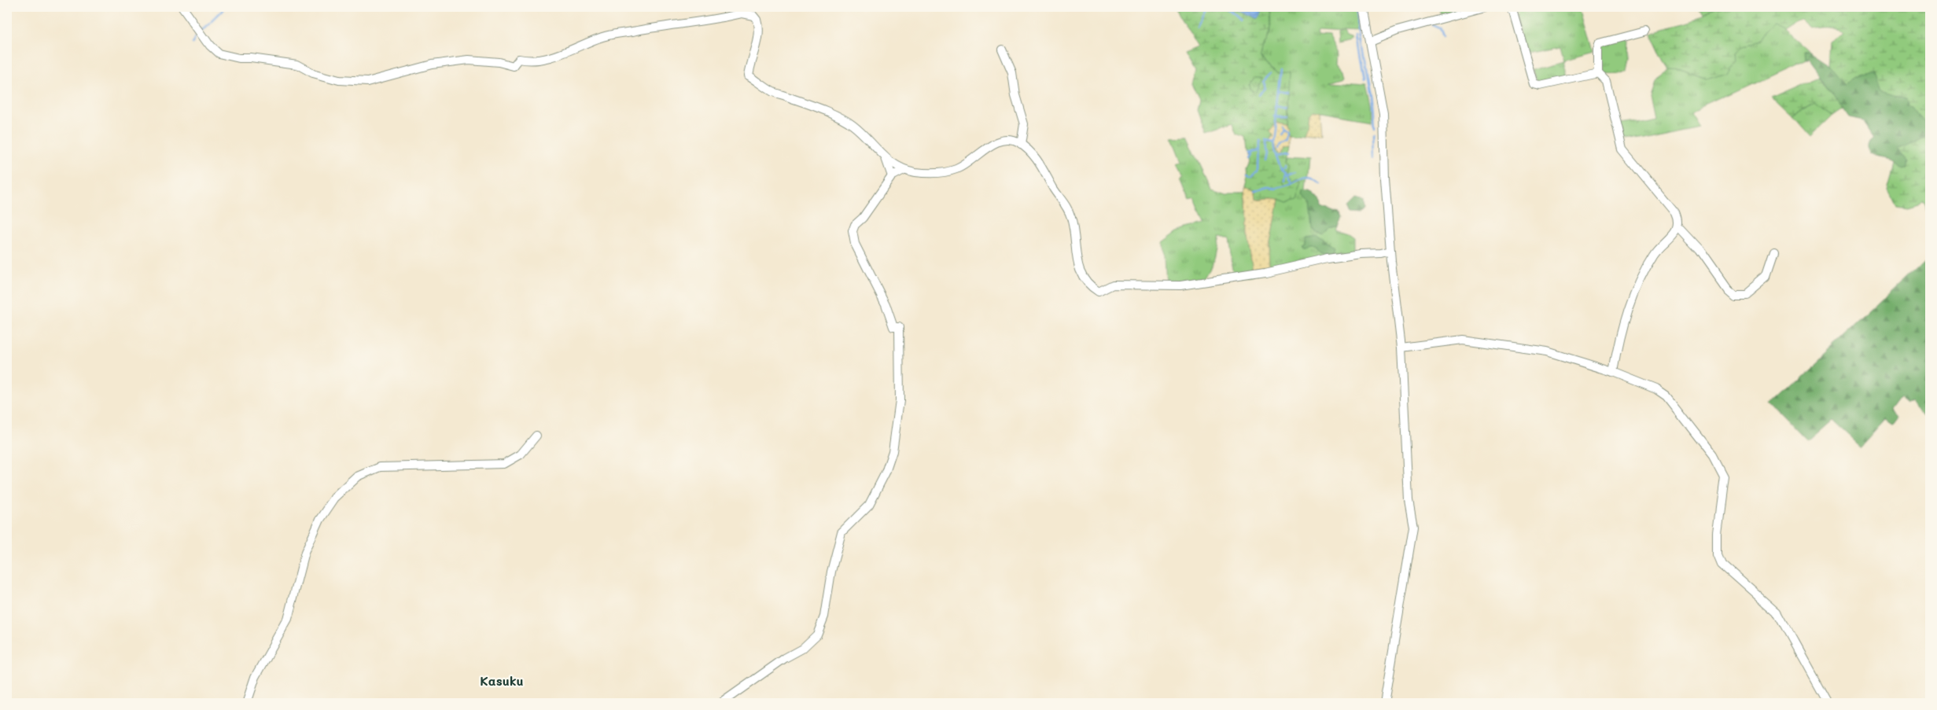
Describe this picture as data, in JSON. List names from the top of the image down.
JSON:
{
  "districts": ["Kasuku"]
}
